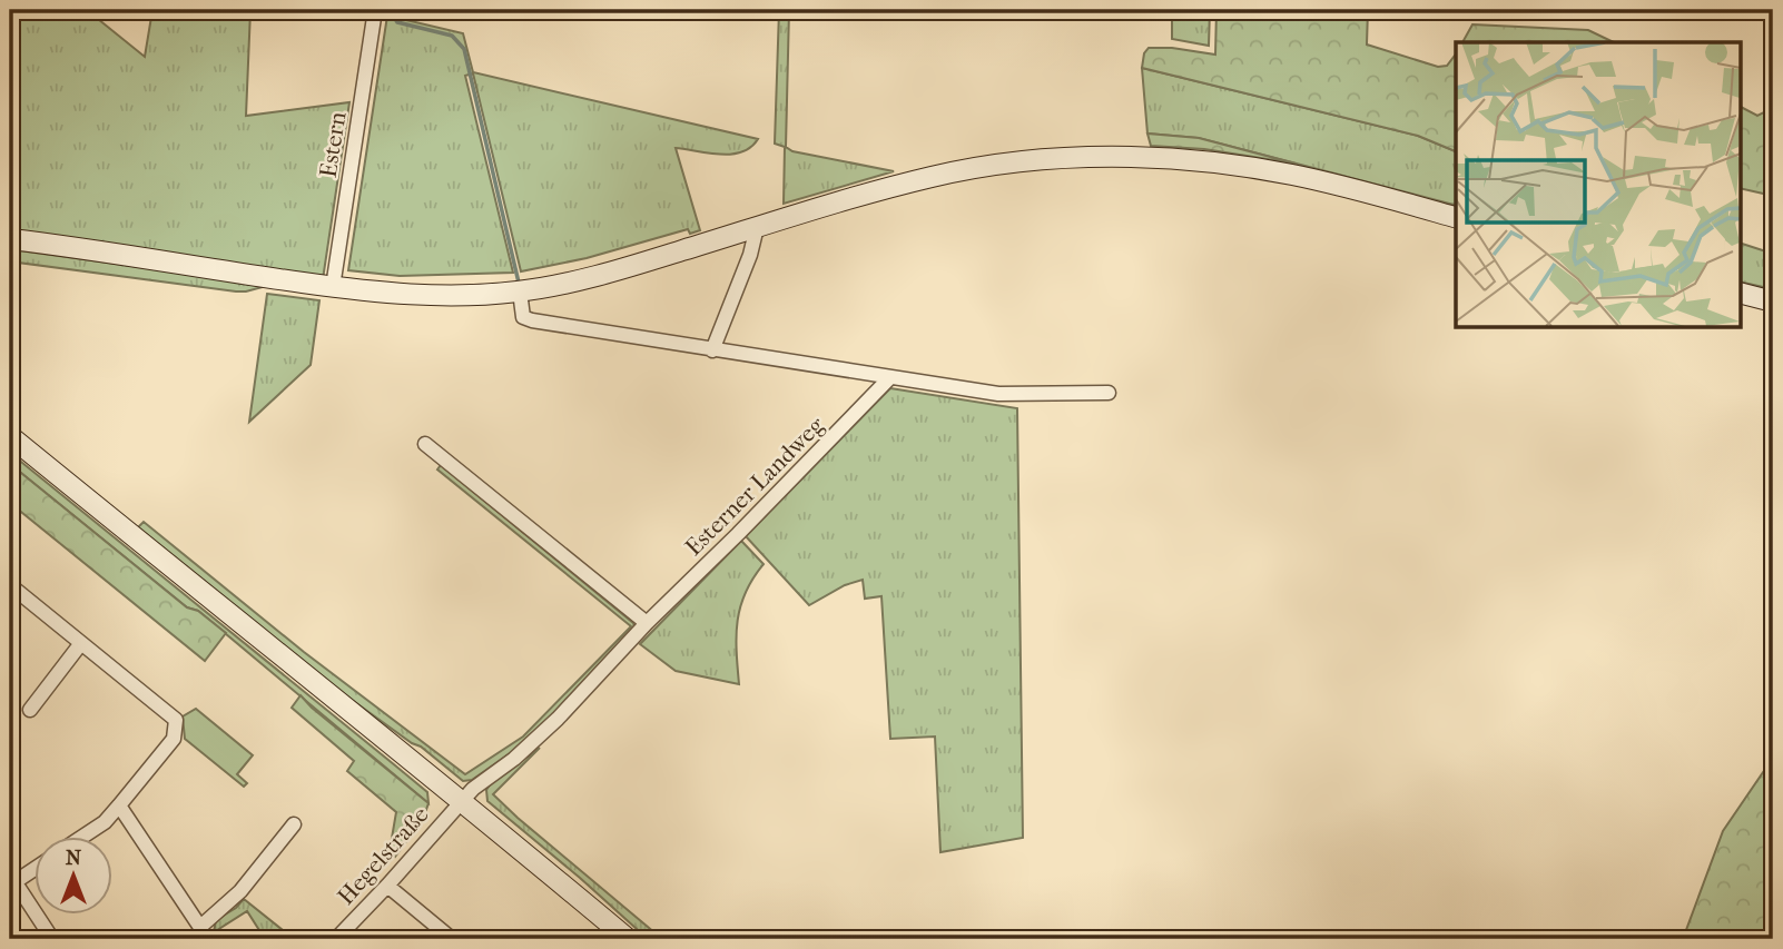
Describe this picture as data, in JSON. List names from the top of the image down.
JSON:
{
  "streets": {
    "street": ["Estern", "Esterner Landweg", "Hegelstraße"]
  },
  "crossings": [
    ["Esterner Landweg", "Hegelstraße"]
  ],
  "north": "top"
}
